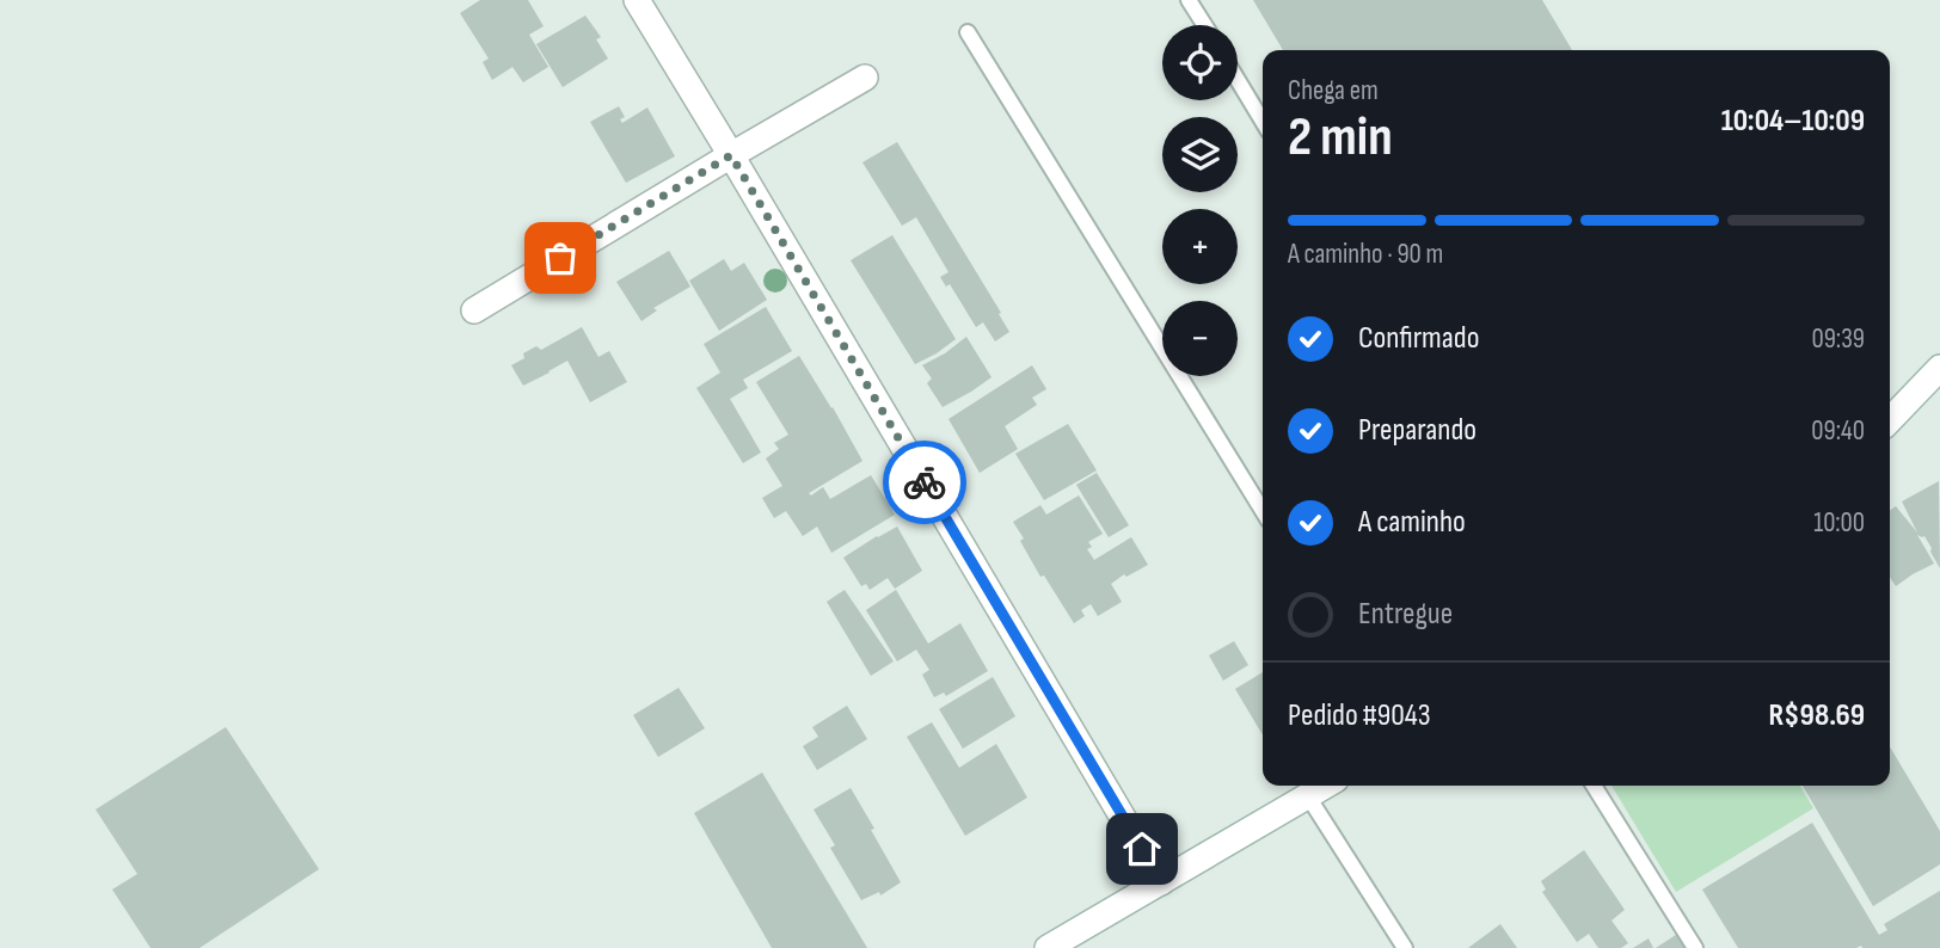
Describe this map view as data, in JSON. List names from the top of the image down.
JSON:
{
  "page": {
    "map_buttons": ["+", "−"],
    "heading": ["2 min", "Chega em", "10:04–10:09"],
    "panel": ["Pedido #9043", "R$98.69"],
    "bar": "A caminho · 90 m",
    "list": [
      ["Confirmado", "09:39"],
      ["Preparando", "09:40"],
      ["A caminho", "10:00"],
      "Entregue"
    ]
  }
}
